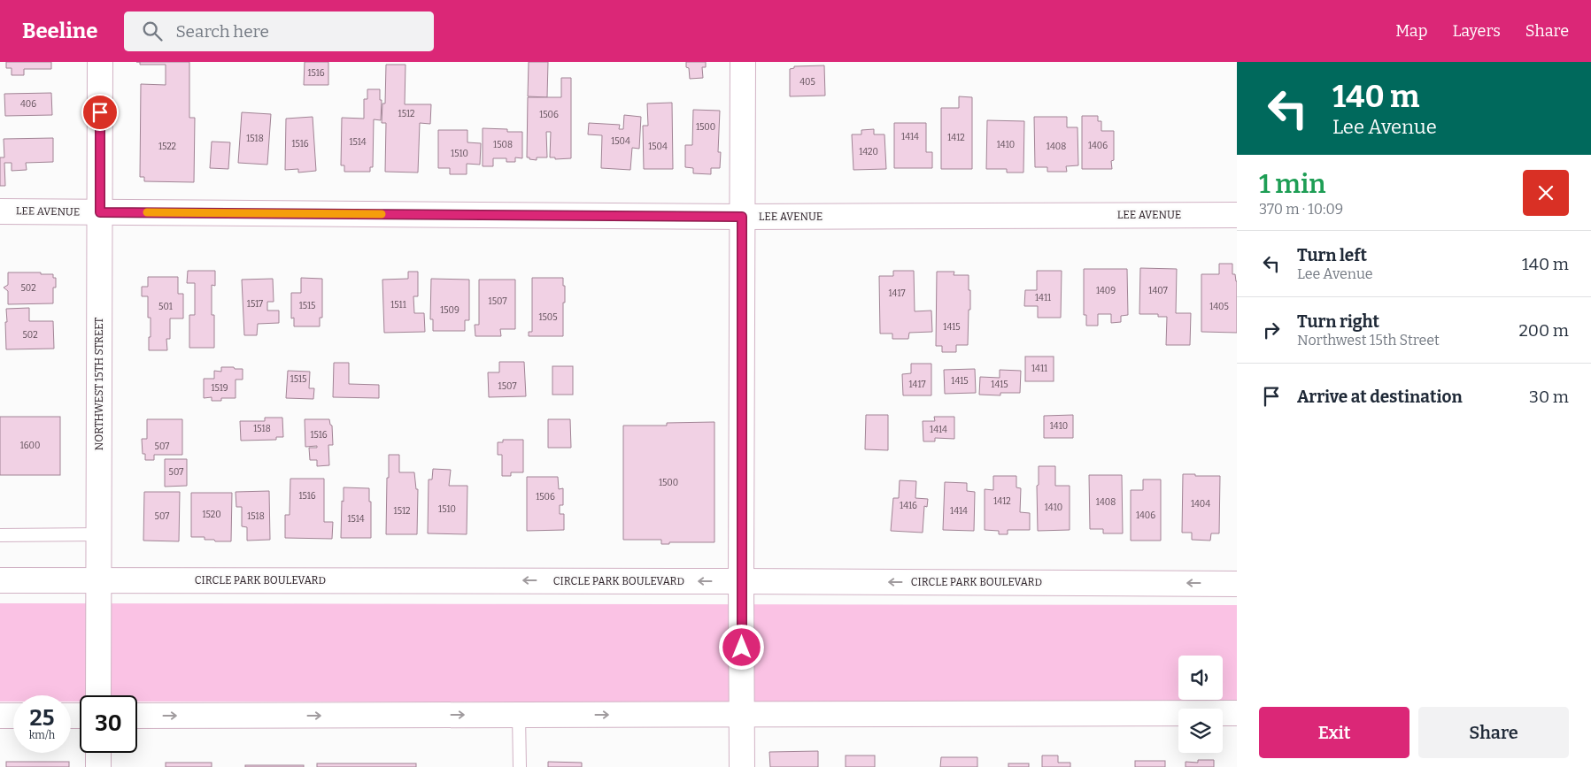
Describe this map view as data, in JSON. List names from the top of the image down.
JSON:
{
  "streets": {
    "street": ["LEE AVENUE", "NORTHWEST 15TH STREET", "CIRCLE PARK BOULEVARD"]
  },
  "crossings": [
    ["LEE AVENUE", "NORTHWEST 15TH STREET"],
    ["NORTHWEST 15TH STREET", "CIRCLE PARK BOULEVARD"]
  ],
  "house_numbers": [
    "1516",
    "405",
    "406",
    "1512",
    "1506",
    "1500",
    "1414",
    "1412",
    "1518",
    "1504",
    "1514",
    "1516",
    "1508",
    "1410",
    "1406",
    "1522",
    "1504",
    "1408",
    "1420",
    "1510",
    "502",
    "1409",
    "1407",
    "1417",
    "1411",
    "1507",
    "1517",
    "1511",
    "1515",
    "501",
    "1405",
    "1509",
    "1505",
    "1415",
    "502",
    "1411",
    "1515",
    "1415",
    "1417",
    "1415",
    "1507",
    "1519",
    "1410",
    "1518",
    "1414",
    "1516",
    "1600",
    "507",
    "507",
    "1500",
    "1516",
    "1506",
    "1412",
    "1408",
    "1404",
    "1416",
    "1410",
    "1510",
    "1512",
    "1414",
    "1520",
    "1406",
    "507",
    "1518",
    "1514"
  ],
  "page": {
    "header": "Beeline",
    "search": "Search here",
    "nav": ["Map", "Layers", "Share"],
    "turn": ["140 m", "Lee Avenue"],
    "heading": ["1 min", "370 m · 10:09"],
    "list": [
      {
        "name": "Turn left",
        "note": "Lee Avenue",
        "value": "140 m"
      },
      {
        "name": "Turn right",
        "note": "Northwest 15th Street",
        "value": "200 m"
      },
      {
        "name": "Arrive at destination",
        "value": "30 m"
      }
    ],
    "speed": "25 km/h",
    "limit": "30",
    "buttons": ["Exit", "Share"]
  }
}
